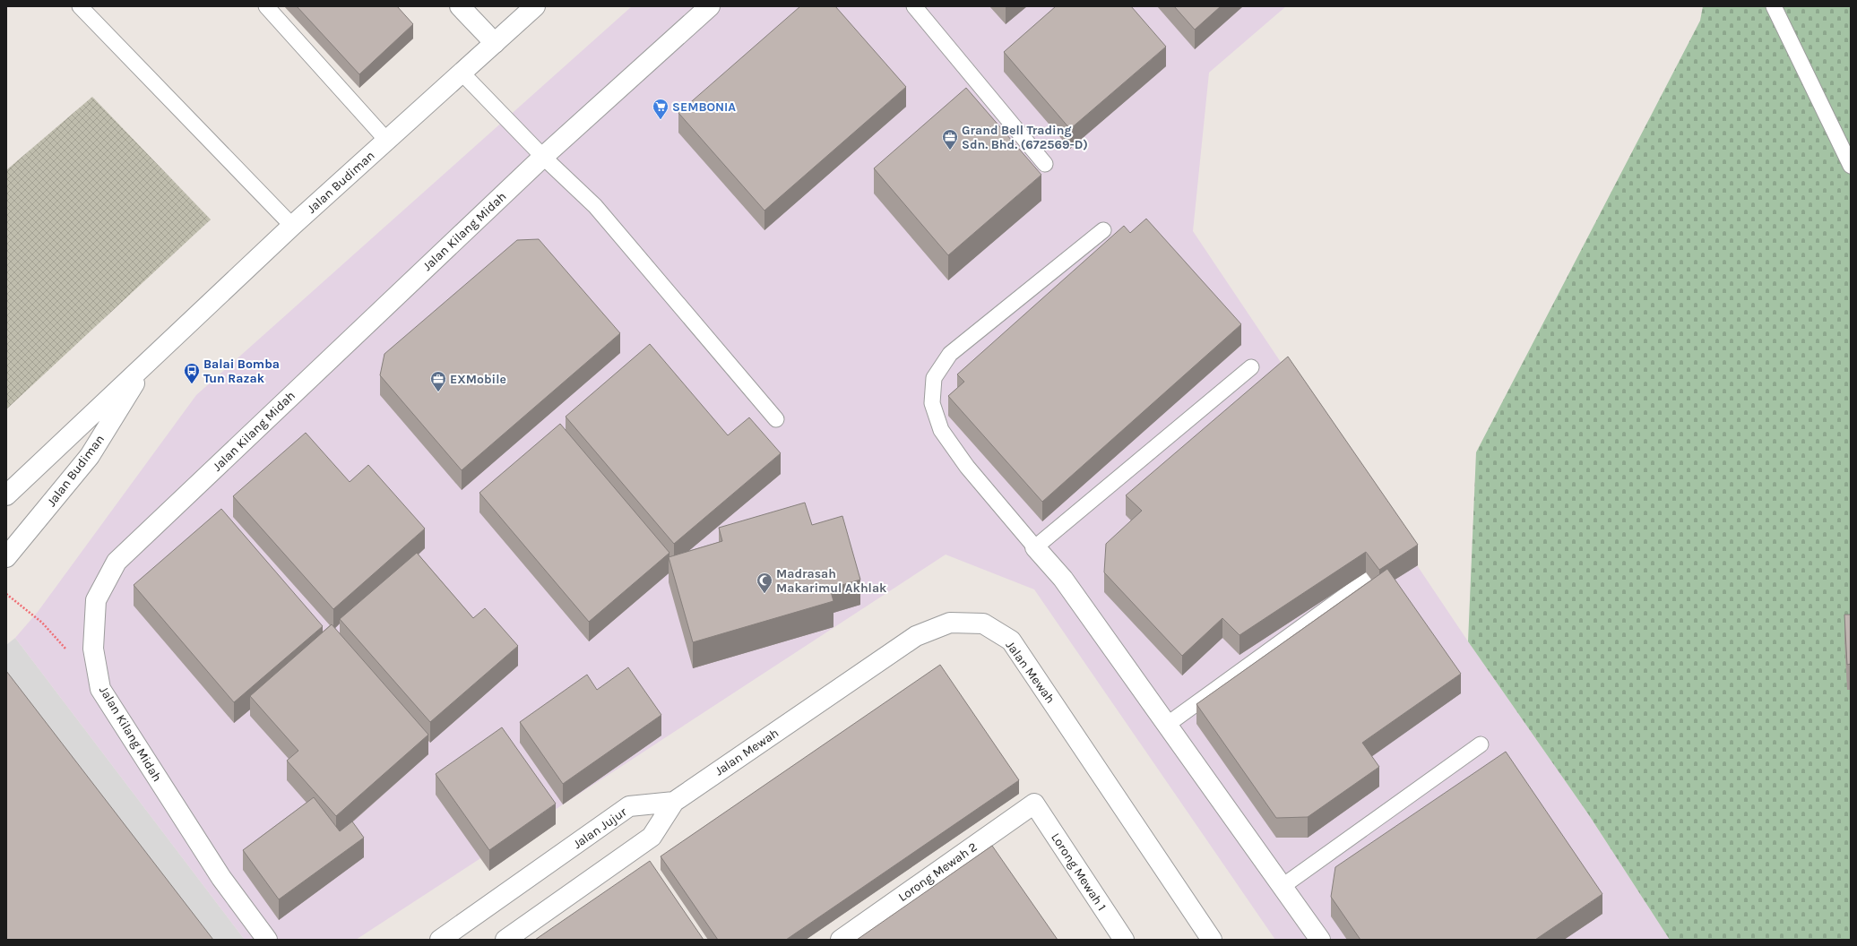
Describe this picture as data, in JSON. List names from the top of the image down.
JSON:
{
  "streets": {
    "street": [
      "Jalan Budiman",
      "Jalan Kilang Midah",
      "Jalan Mewah",
      "Jalan Jujur",
      "Lorong Mewah 2",
      "Lorong Mewah 1"
    ]
  },
  "crossings": [
    ["Jalan Mewah", "Jalan Jujur"],
    ["Lorong Mewah 2", "Lorong Mewah 1"]
  ],
  "places": {
    "supermarket": ["SEMBONIA"],
    "office": ["Grand Bell Trading Sdn. Bhd. (672569-D)", "EXMobile"],
    "bus stop": ["Balai Bomba Tun Razak"],
    "mosque": ["Madrasah Makarimul Akhlak"]
  }
}
